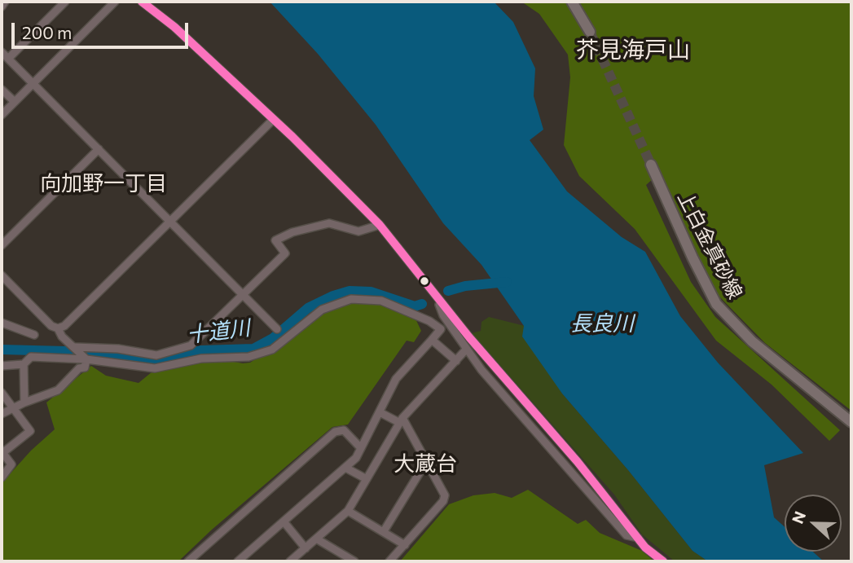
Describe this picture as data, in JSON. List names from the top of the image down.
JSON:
{
  "streets": {
    "main road": ["上白金真砂線"]
  },
  "districts": ["芥見海戸山", "向加野一丁目", "大蔵台"],
  "water": ["長良川", "十道川"],
  "scale_bar": "200 m",
  "north": "left"
}
